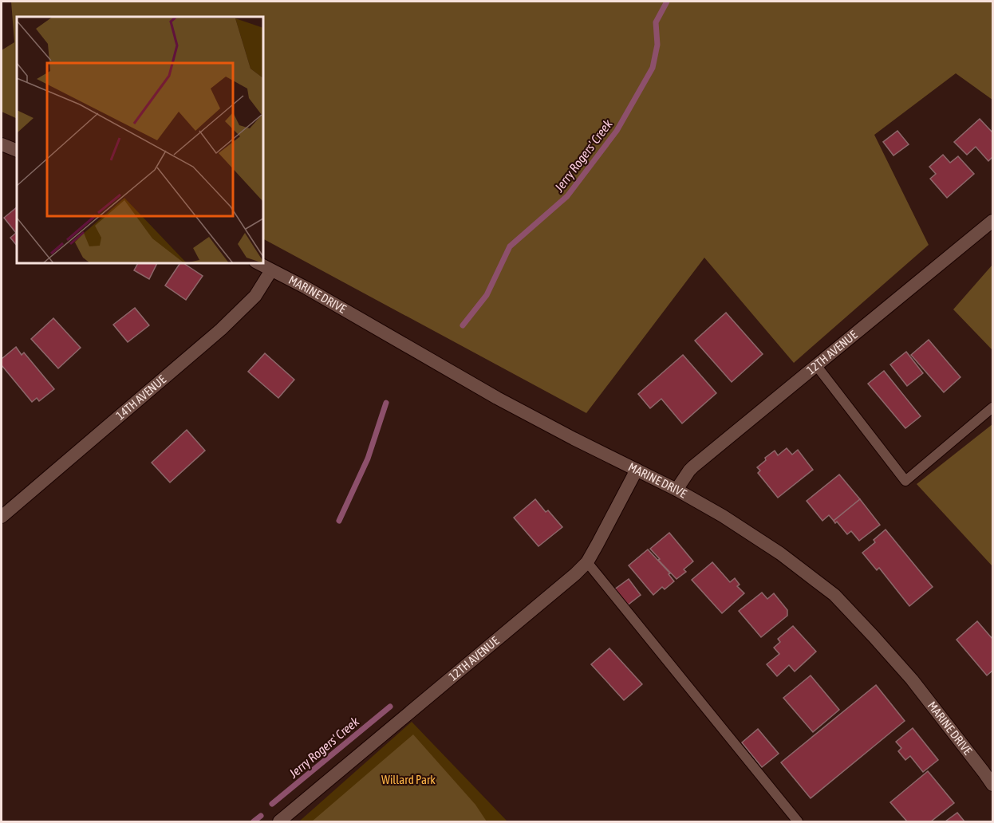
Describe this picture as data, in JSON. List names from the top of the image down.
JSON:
{
  "streets": {
    "street": ["MARINE DRIVE", "12TH AVENUE", "14TH AVENUE"]
  },
  "crossings": [
    ["MARINE DRIVE", "12TH AVENUE"],
    ["MARINE DRIVE", "14TH AVENUE"]
  ],
  "water": ["Jerry Rogers' Creek"],
  "parks": ["Willard Park"]
}
